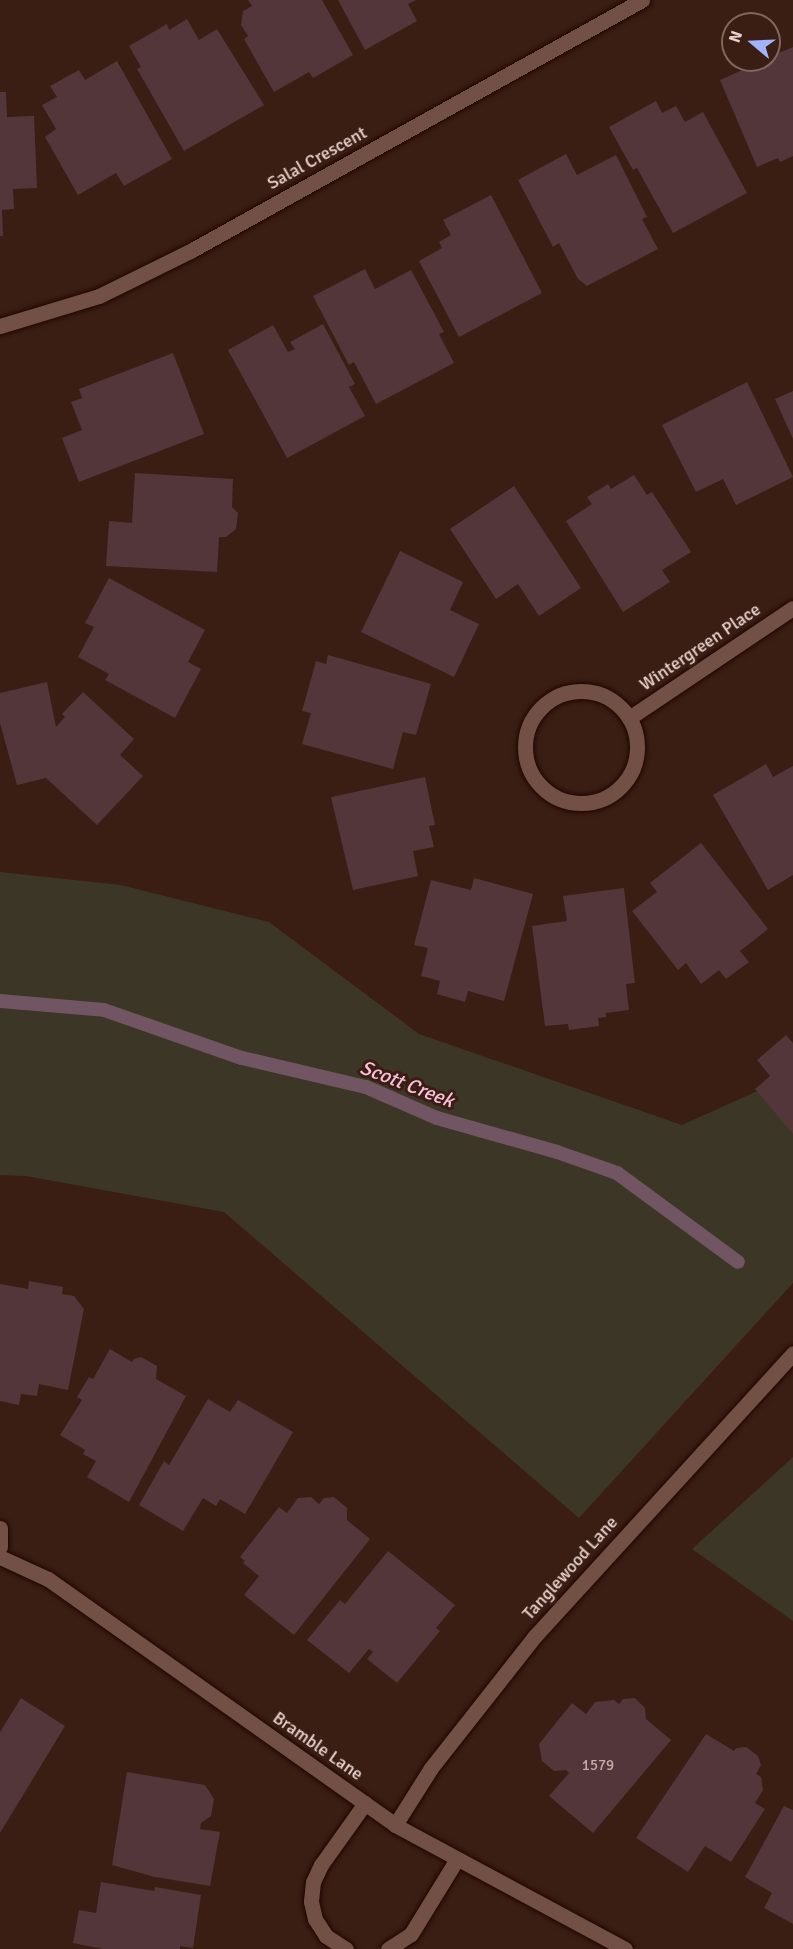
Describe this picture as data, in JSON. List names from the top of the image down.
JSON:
{
  "streets": {
    "street": [
      "Salal Crescent",
      "Wintergreen Place",
      "Tanglewood Lane",
      "Bramble Lane"
    ]
  },
  "crossings": [
    ["Tanglewood Lane", "Bramble Lane"]
  ],
  "water": ["Scott Creek"],
  "house_numbers": ["1579"],
  "north": "left"
}
